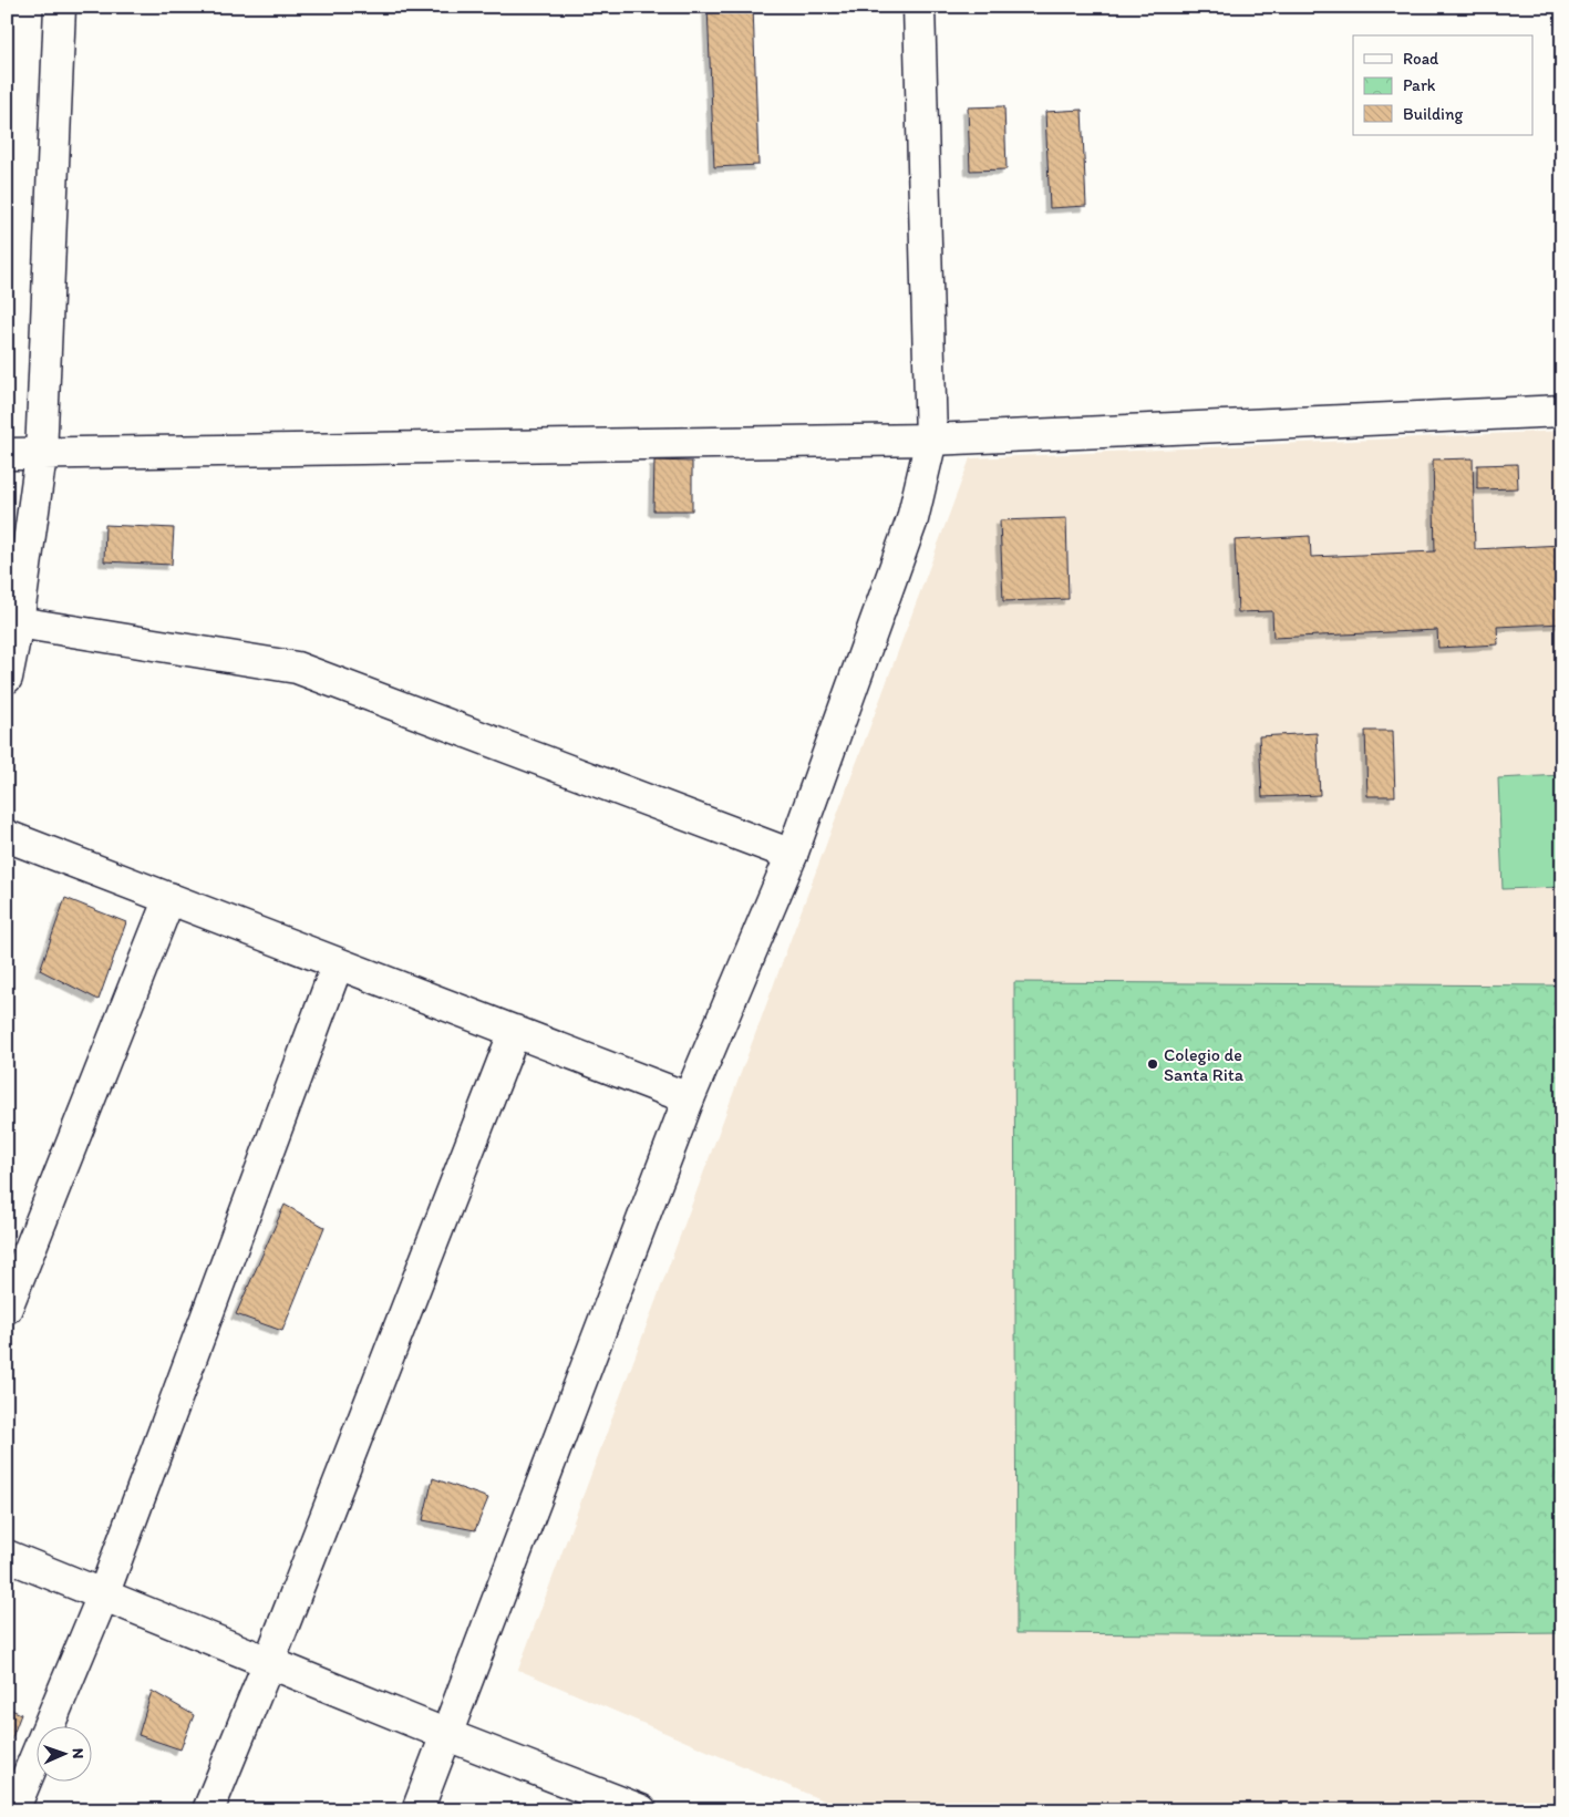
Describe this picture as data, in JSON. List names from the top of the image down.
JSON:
{
  "places": ["Colegio de Santa Rita"],
  "legend": ["Road", "Park", "Building"],
  "north": "right"
}
